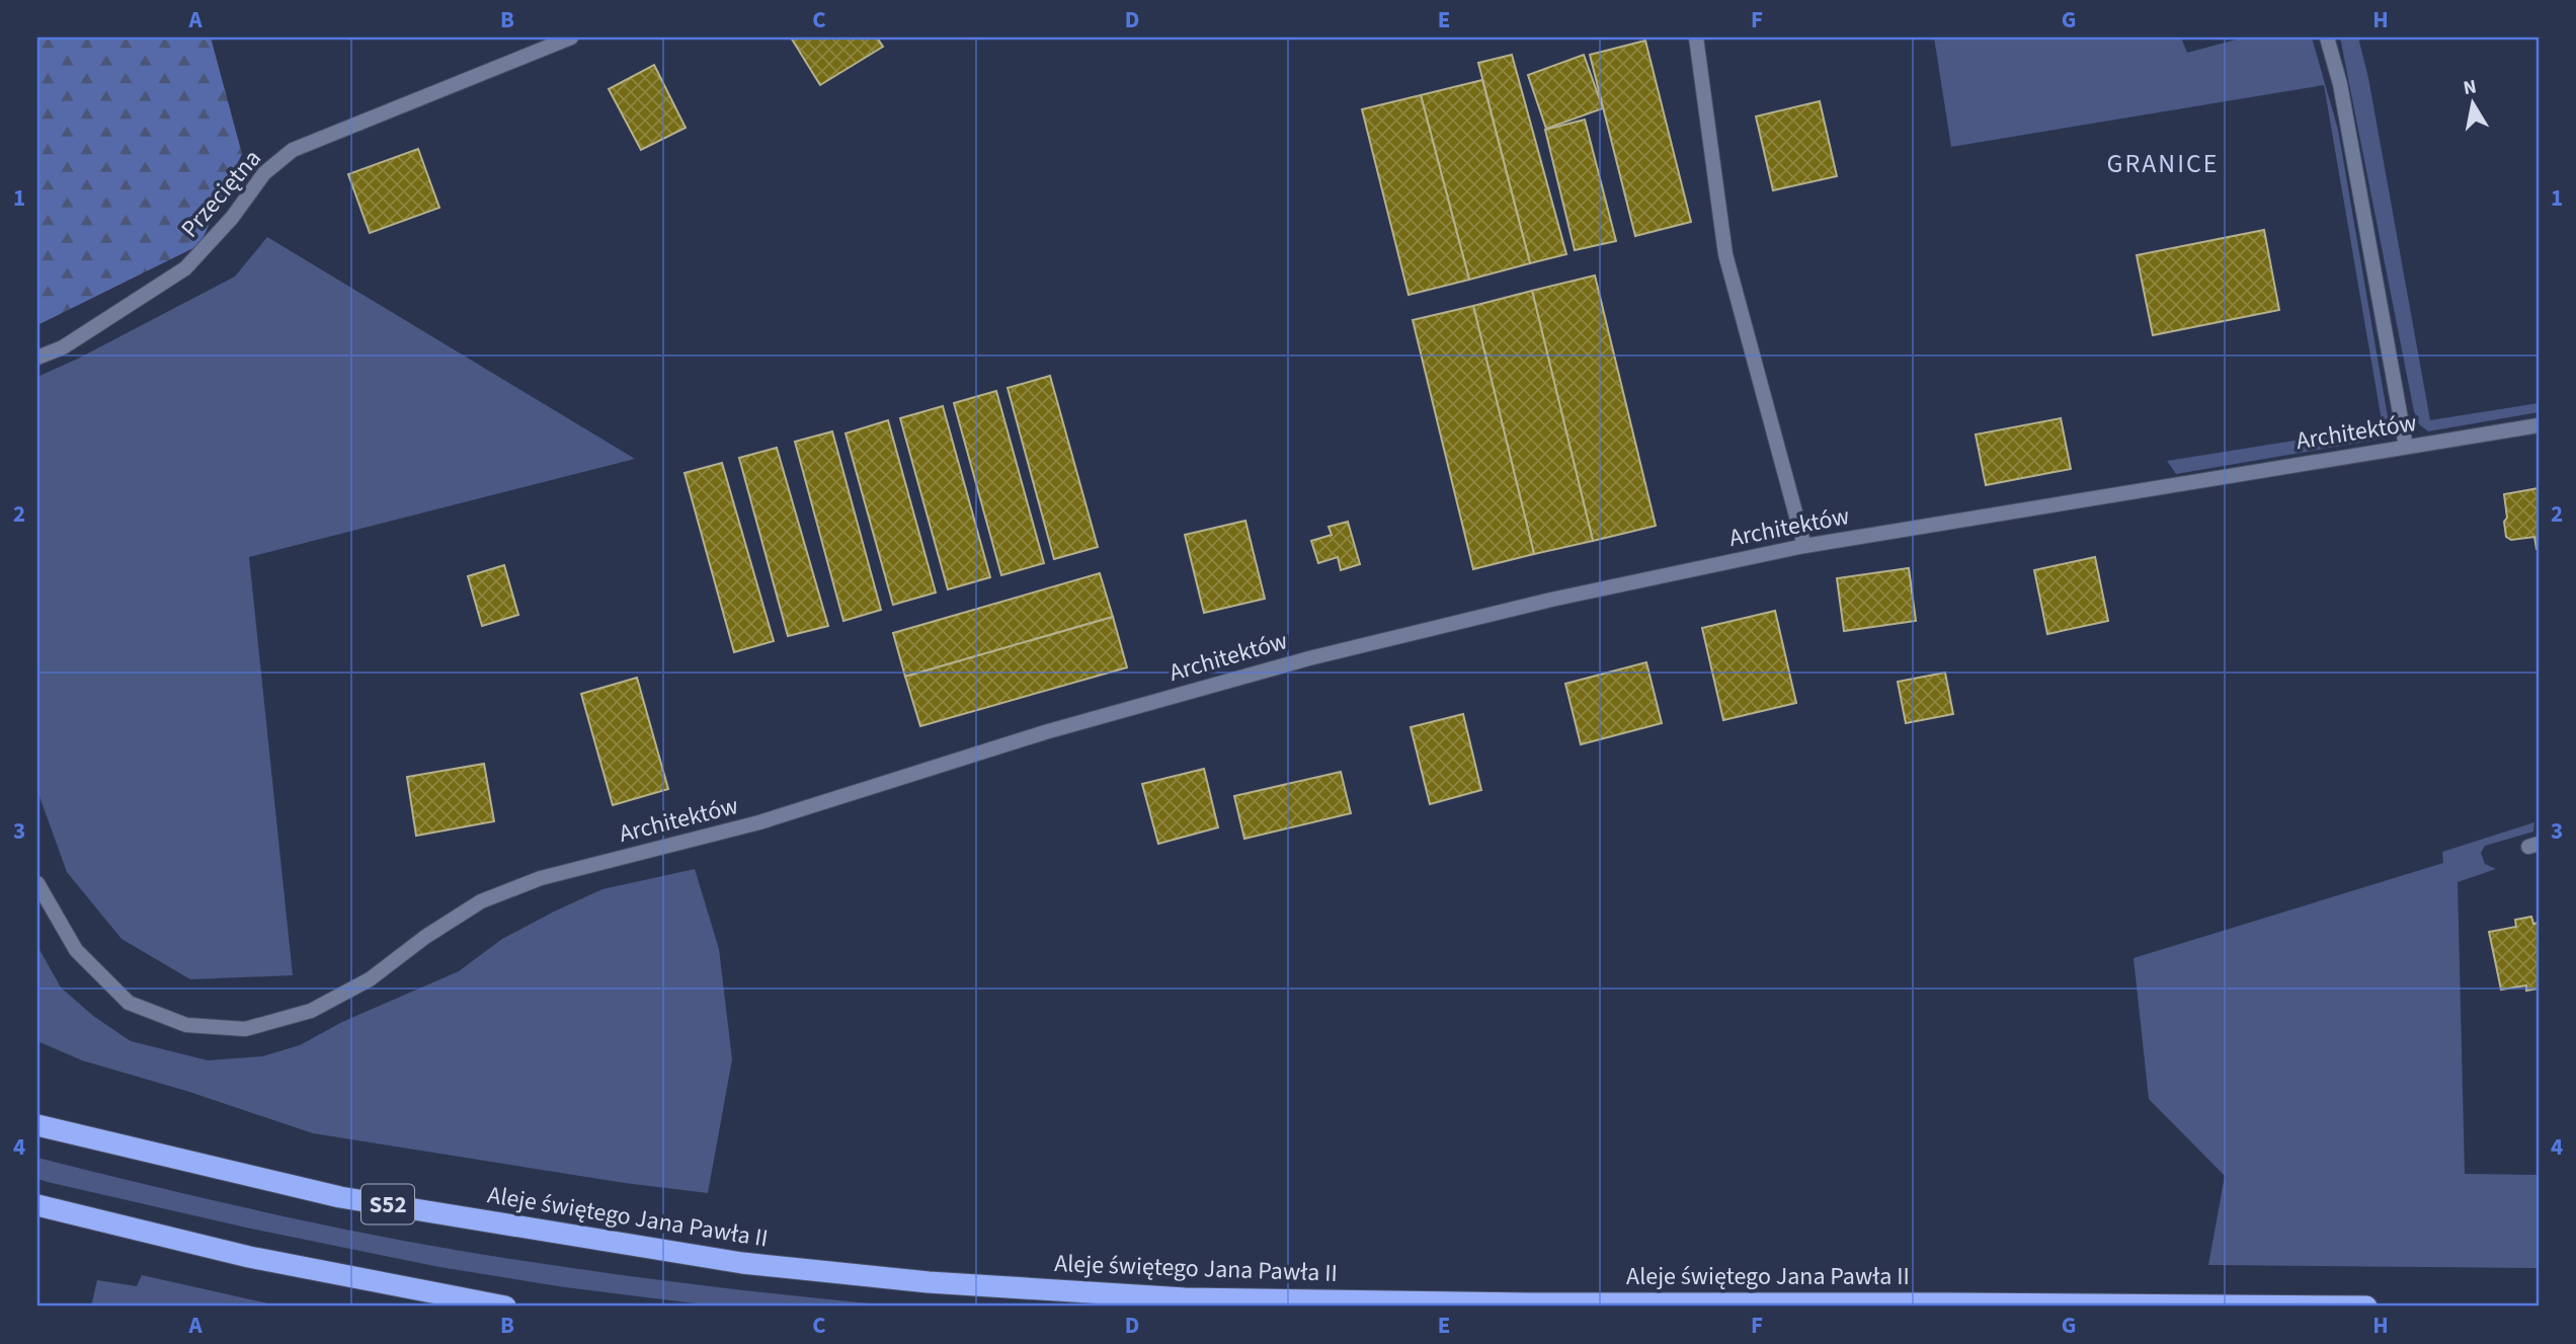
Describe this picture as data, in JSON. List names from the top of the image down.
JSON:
{
  "streets": {
    "highway": ["S52", "Aleje świętego Jana Pawła II"],
    "street": ["Przeciętna", "Architektów"]
  },
  "districts": ["GRANICE"],
  "north": "top",
  "grid": {
    "columns": [
      "A",
      "B",
      "C",
      "D",
      "E",
      "F",
      "G",
      "H"
    ],
    "rows": [
      "1",
      "2",
      "3",
      "4"
    ]
  }
}
